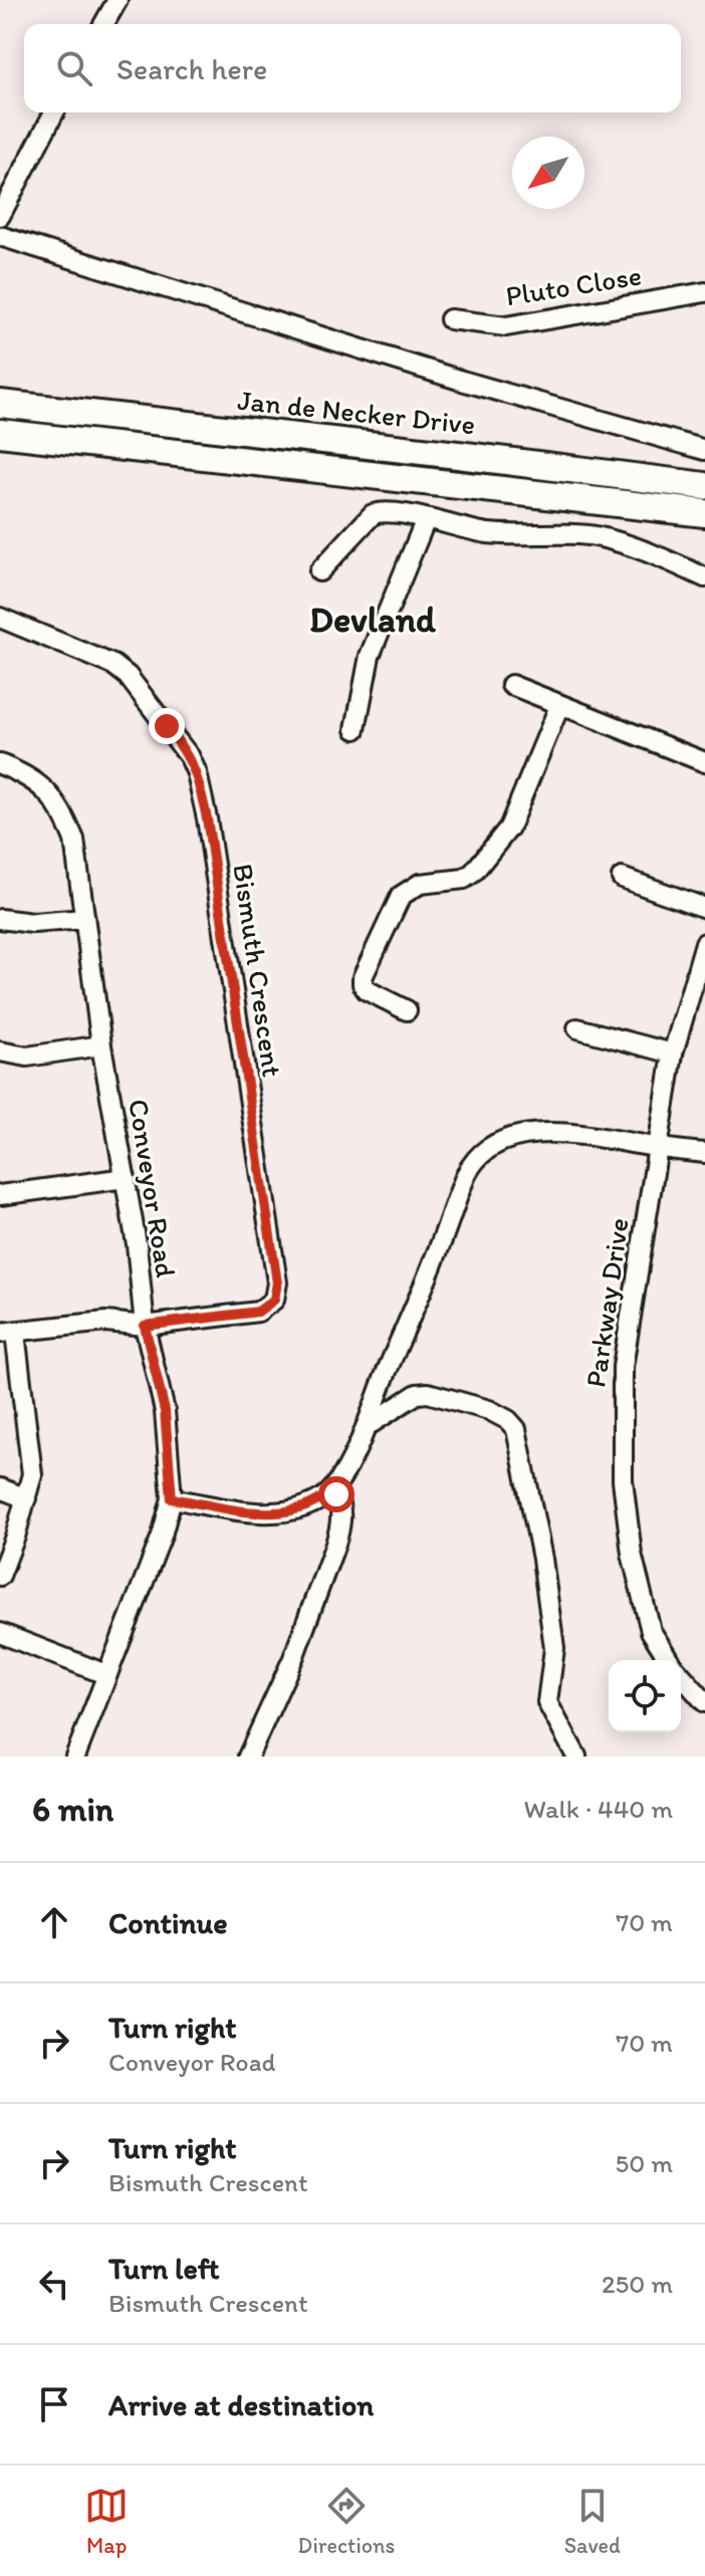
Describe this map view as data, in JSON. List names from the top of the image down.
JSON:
{
  "streets": {
    "main road": ["Jan de Necker Drive"],
    "street": [
      "Pluto Close",
      "Bismuth Crescent",
      "Conveyor Road",
      "Parkway Drive"
    ]
  },
  "crossings": [
    ["Bismuth Crescent", "Conveyor Road"]
  ],
  "districts": ["Devland"],
  "north": "bottom left",
  "page": {
    "search": "Search here",
    "heading": ["6 min", "Walk · 440 m"],
    "list": [
      ["Continue", "70 m"],
      ["Turn right", "Conveyor Road", "70 m"],
      ["Turn right", "Bismuth Crescent", "50 m"],
      ["Turn left", "Bismuth Crescent", "250 m"],
      "Arrive at destination"
    ],
    "nav": ["Map", "Directions", "Saved"]
  }
}
